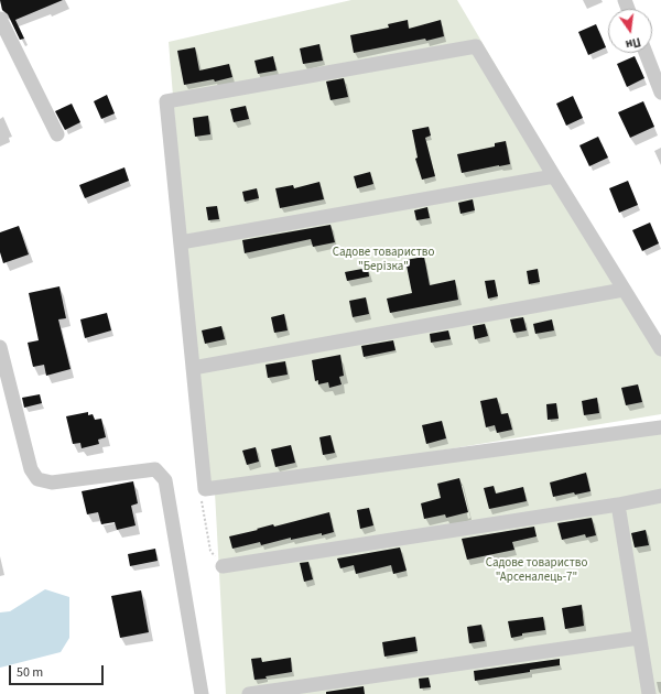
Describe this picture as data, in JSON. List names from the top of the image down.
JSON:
{
  "parks": ["Садове товариство \"Берізка\"", "Садове товариство \"Арсеналець-7\""],
  "scale_bar": "50 m",
  "north": "bottom"
}
